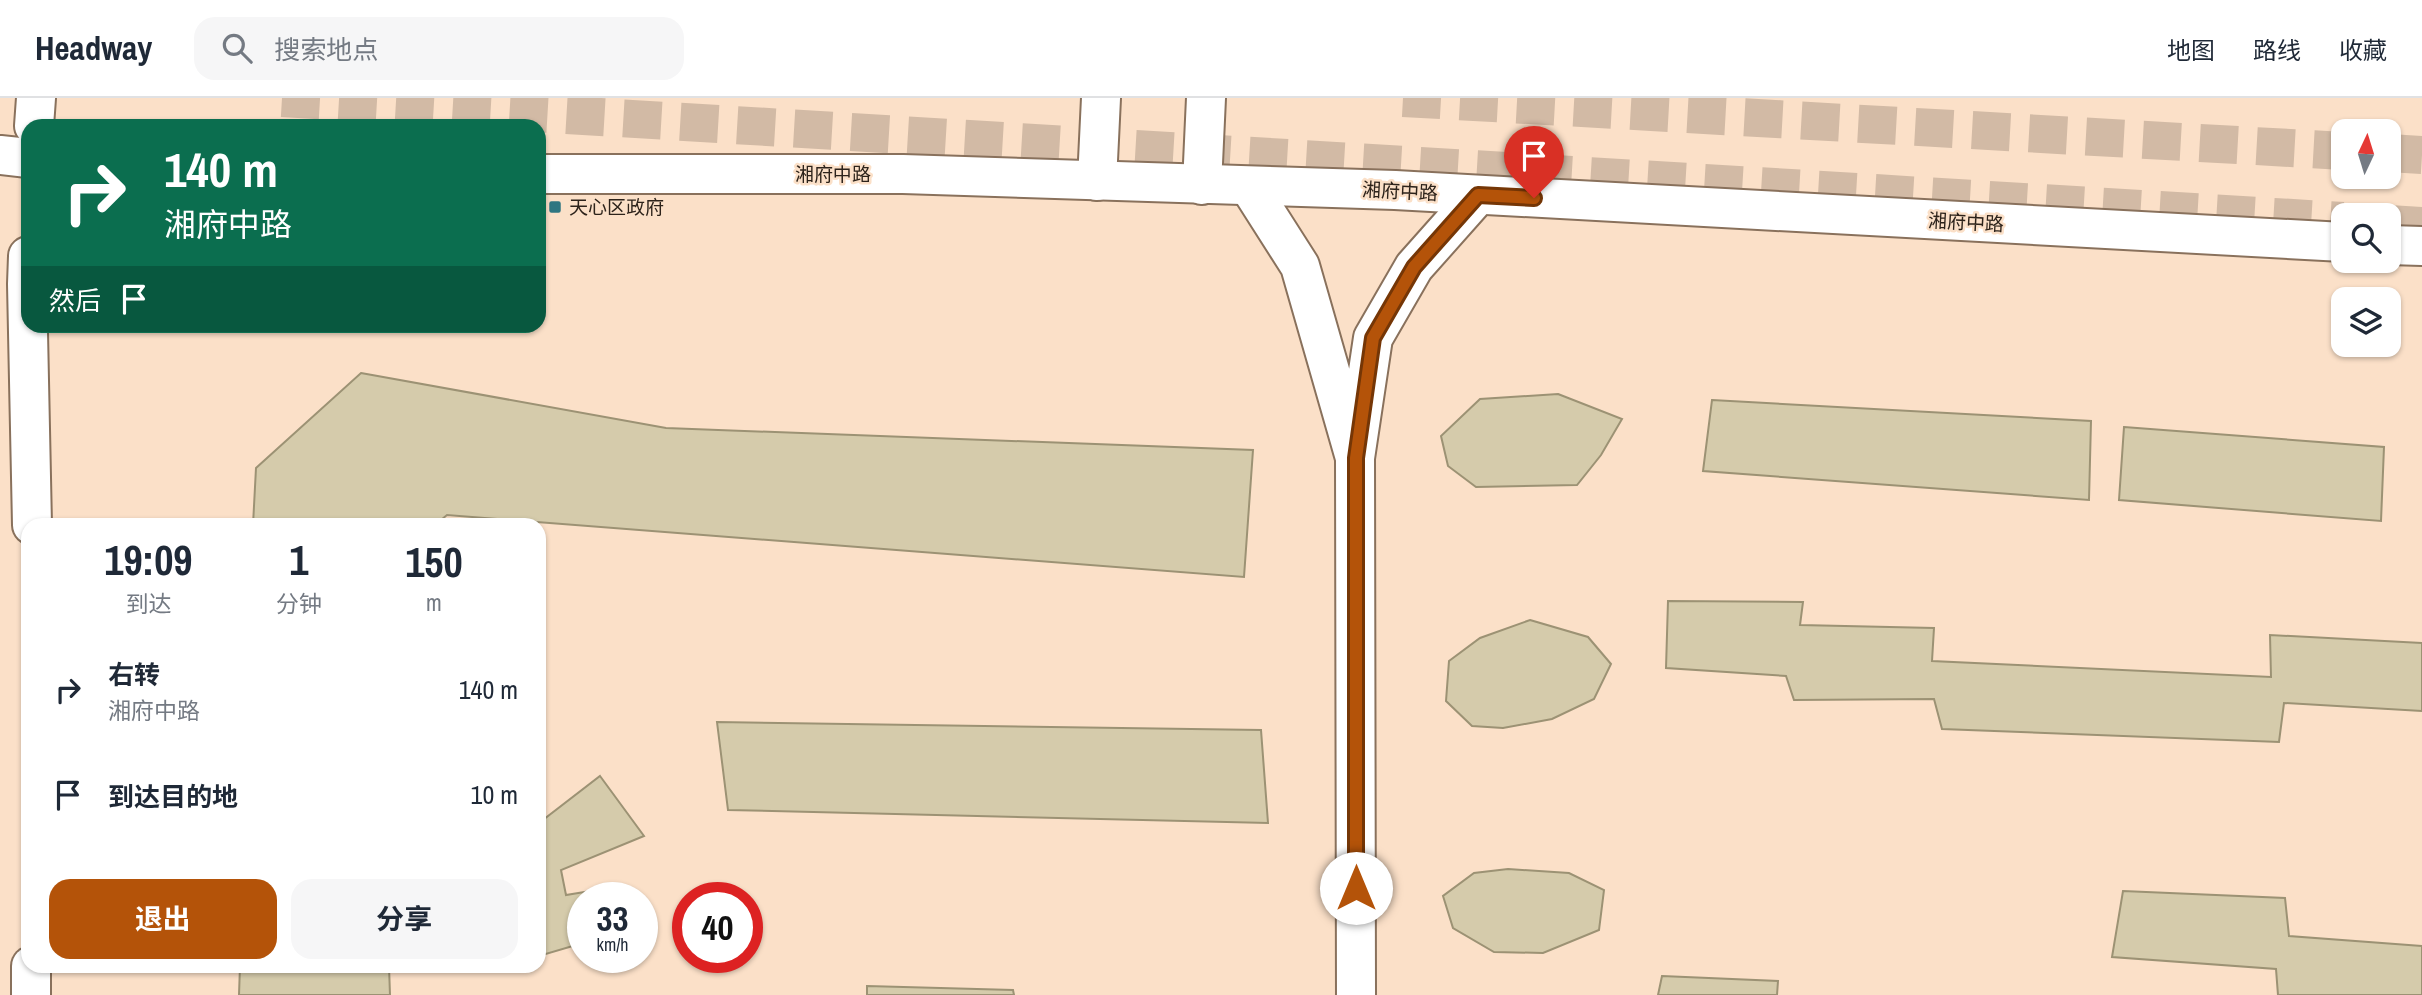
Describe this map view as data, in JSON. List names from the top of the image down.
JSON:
{
  "streets": {
    "main road": ["湘府中路"]
  },
  "places": {
    "transit": ["天心区政府"]
  },
  "north": "top",
  "page": {
    "header": "Headway",
    "search": "搜索地点",
    "nav": ["地图", "路线", "收藏"],
    "turn": ["140 m", "湘府中路"],
    "then": "然后",
    "eta": [
      "19:09",
      "到达",
      "1",
      "分钟",
      "150",
      "m"
    ],
    "list": [
      {
        "name": "右转",
        "note": "湘府中路",
        "value": "140 m"
      },
      {
        "name": "到达目的地",
        "value": "10 m"
      }
    ],
    "buttons": ["退出", "分享"],
    "speed": "33 km/h",
    "limit": "40"
  }
}
